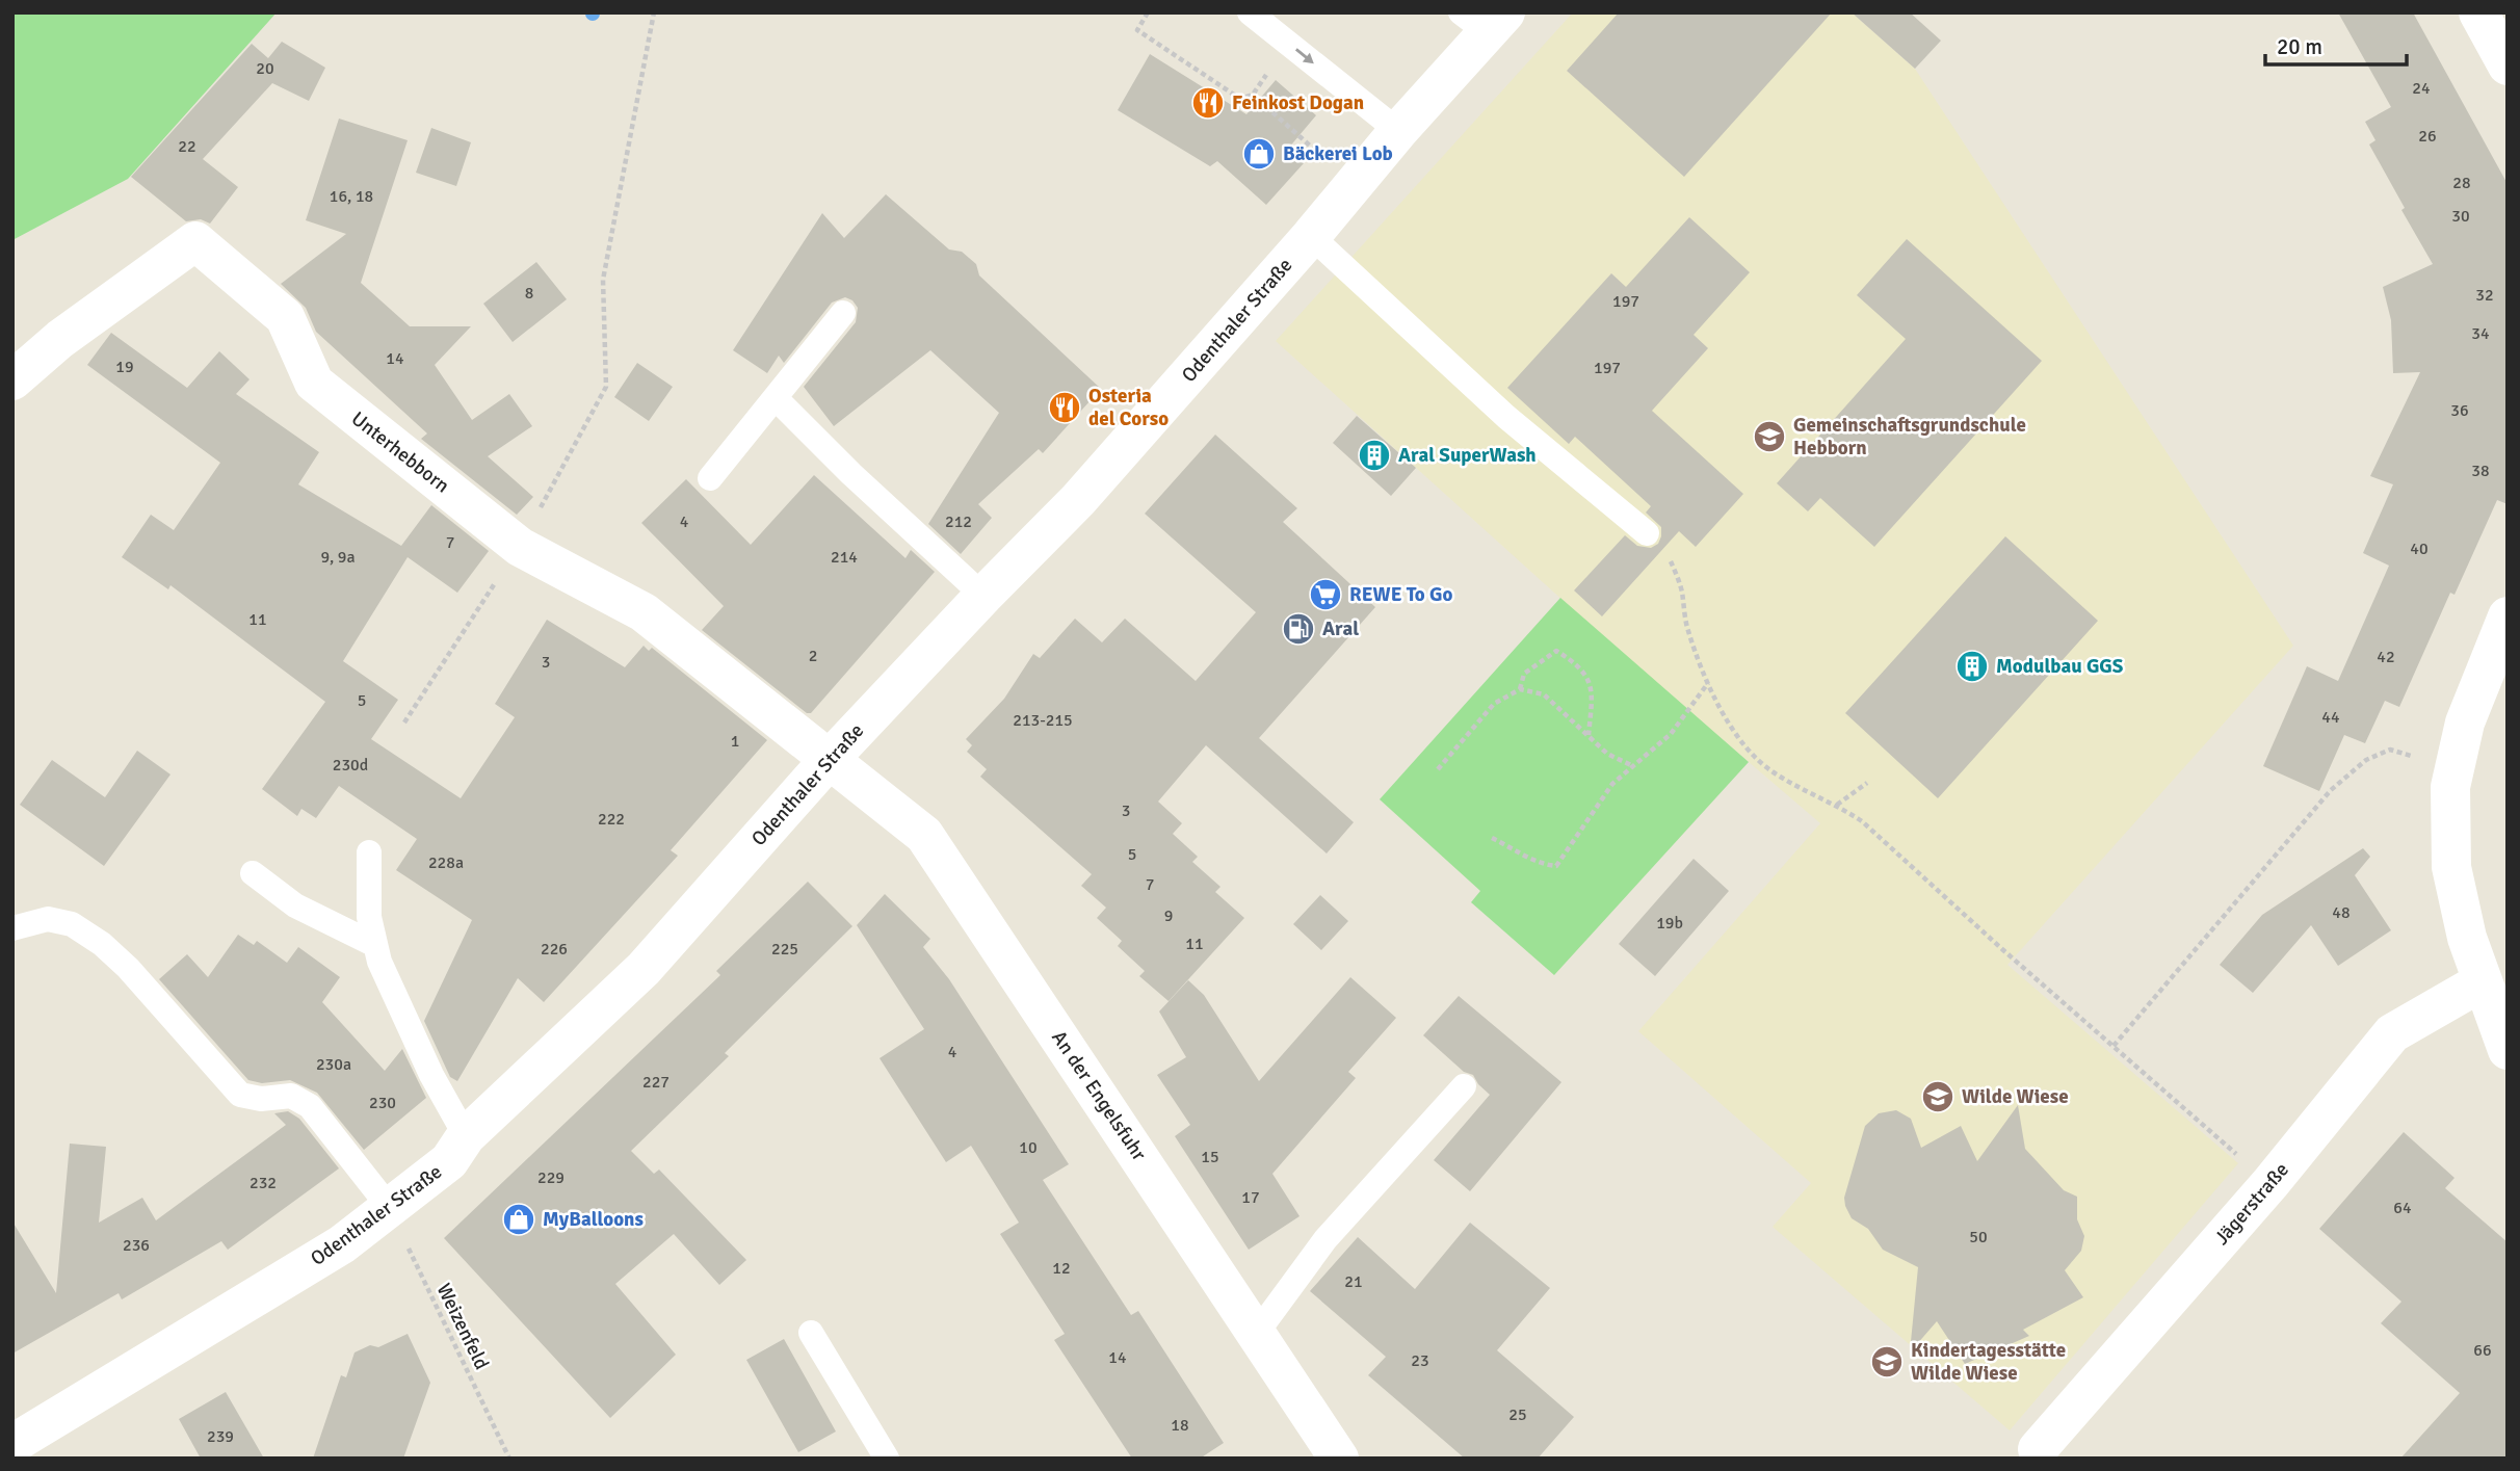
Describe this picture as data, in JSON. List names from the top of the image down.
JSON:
{
  "streets": {
    "street": [
      "Odenthaler Straße",
      "Unterhebborn",
      "An der Engelsfuhr",
      "Jägerstraße"
    ],
    "path": ["Weizenfeld"]
  },
  "crossings": [
    ["Odenthaler Straße", "Unterhebborn"],
    ["Odenthaler Straße", "An der Engelsfuhr"],
    ["Odenthaler Straße", "Weizenfeld"],
    ["Unterhebborn", "An der Engelsfuhr"]
  ],
  "places": {
    "restaurant": ["Feinkost Dogan", "Osteria del Corso"],
    "shop": ["Bäckerei Lob", "MyBalloons"],
    "school or university": ["Gemeinschaftsgrundschule Hebborn", "Wilde Wiese", "Kindertagesstätte Wilde Wiese"],
    "building": ["Aral SuperWash", "Modulbau GGS"],
    "supermarket": ["REWE To Go"],
    "fuel station": ["Aral"]
  },
  "house_numbers": [
    "20",
    "24",
    "26",
    "22",
    "28",
    "16, 18",
    "30",
    "8",
    "32",
    "197",
    "34",
    "14",
    "19",
    "197",
    "36",
    "38",
    "4",
    "212",
    "7",
    "40",
    "9, 9a",
    "214",
    "11",
    "2",
    "42",
    "3",
    "5",
    "44",
    "213-215",
    "1",
    "230d",
    "3",
    "222",
    "5",
    "228a",
    "7",
    "48",
    "9",
    "19b",
    "11",
    "226",
    "225",
    "4",
    "230a",
    "227",
    "230",
    "10",
    "15",
    "229",
    "232",
    "17",
    "64",
    "50",
    "236",
    "12",
    "21",
    "66",
    "14",
    "23",
    "25",
    "18",
    "239"
  ],
  "scale_bar": "20 m"
}
